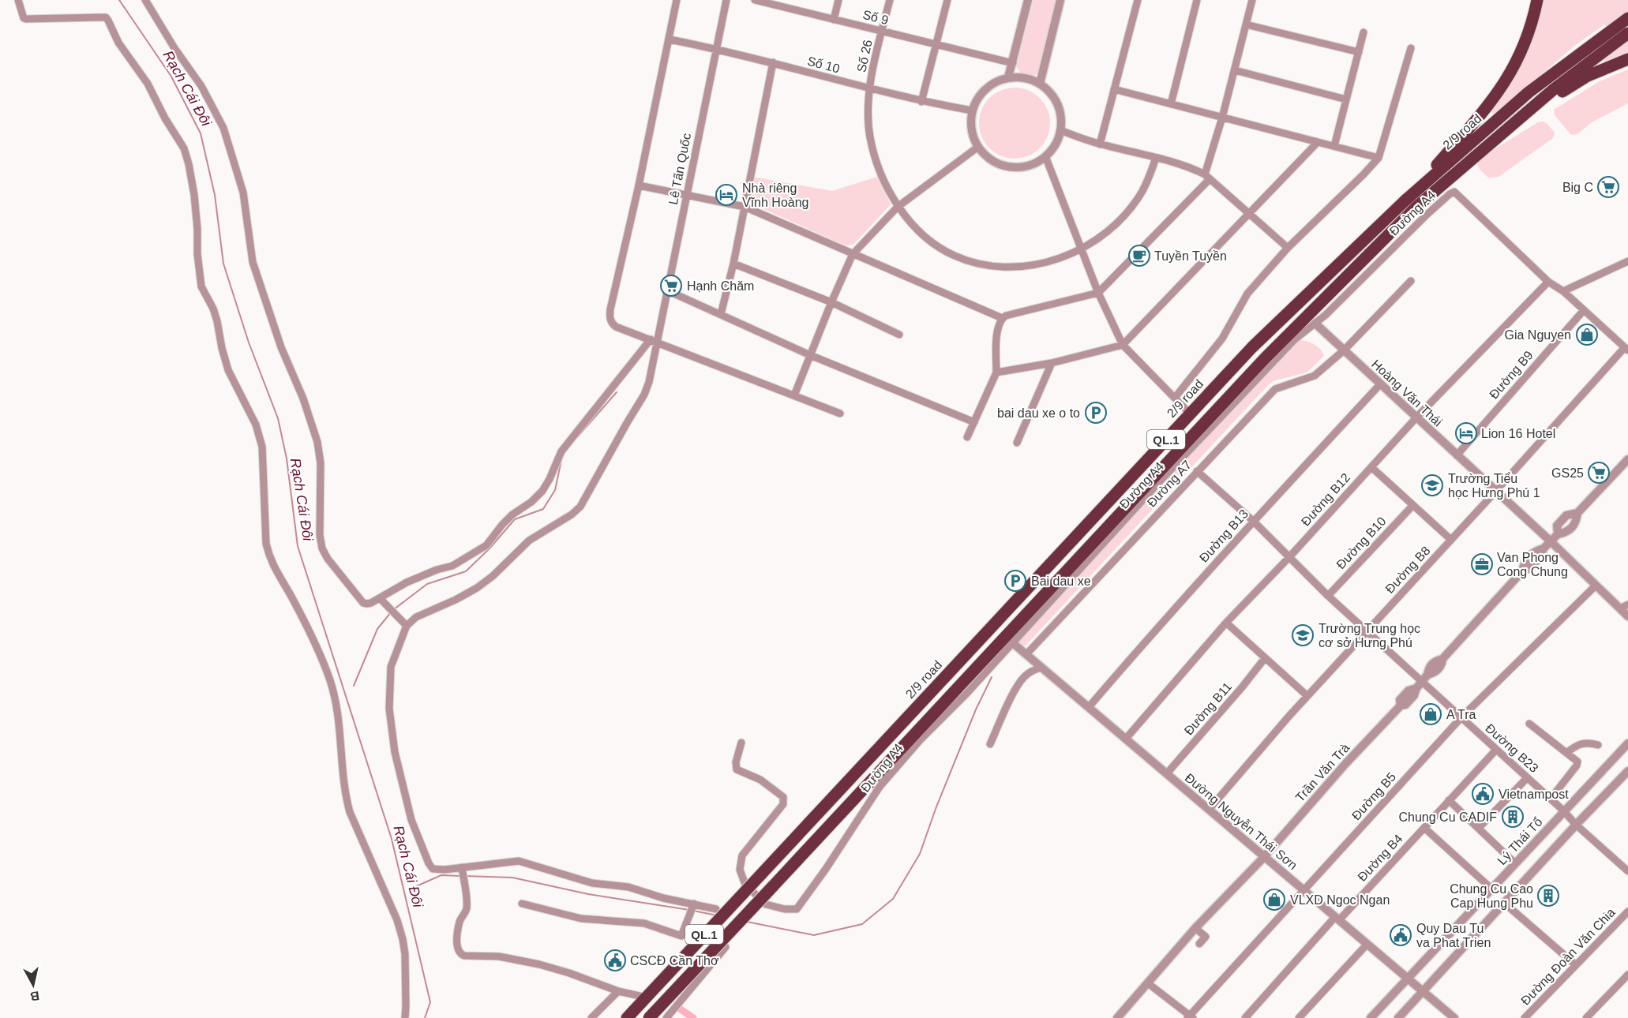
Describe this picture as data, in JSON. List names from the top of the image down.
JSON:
{
  "streets": {
    "highway": ["2/9 road", "QL.1"],
    "street": [
      "Số 9",
      "Số 26",
      "Số 10",
      "Lê Tấn Quốc",
      "Đường A4",
      "Đường B9",
      "Hoàng Văn Thái",
      "Đường A7",
      "Đường B12",
      "Đường B13",
      "Đường B10",
      "Đường B8",
      "Đường B11",
      "Đường B23",
      "Trần Văn Trà",
      "Đường B5",
      "Đường Nguyễn Thái Sơn",
      "Lý Thái Tổ",
      "Đường B4",
      "Đường Đoàn Văn Chia"
    ]
  },
  "crossings": [
    ["Số 9", "Số 26"],
    ["Số 26", "Số 10"],
    ["Số 10", "Lê Tấn Quốc"],
    ["2/9 road", "QL.1"],
    ["Đường A4", "Đường B9"],
    ["Đường A4", "Hoàng Văn Thái"],
    ["Đường A4", "Đường B12"],
    ["Đường A4", "Đường B8"],
    ["Đường A4", "Đường Nguyễn Thái Sơn"],
    ["Đường B9", "Hoàng Văn Thái"],
    ["Hoàng Văn Thái", "Đường A7"],
    ["Hoàng Văn Thái", "Đường B12"],
    ["Hoàng Văn Thái", "Đường B13"],
    ["Hoàng Văn Thái", "Đường B8"],
    ["Hoàng Văn Thái", "Trần Văn Trà"],
    ["Hoàng Văn Thái", "Đường B5"],
    ["Đường A7", "Đường B23"],
    ["Đường A7", "Đường Nguyễn Thái Sơn"],
    ["Đường B12", "Đường B23"],
    ["Đường B12", "Đường Nguyễn Thái Sơn"],
    ["Đường B13", "Đường B23"],
    ["Đường B13", "Đường Nguyễn Thái Sơn"],
    ["Đường B10", "Đường B23"],
    ["Đường B8", "Đường B23"],
    ["Đường B8", "Đường Nguyễn Thái Sơn"],
    ["Đường B11", "Đường Nguyễn Thái Sơn"],
    ["Đường B23", "Trần Văn Trà"],
    ["Đường B23", "Đường B5"],
    ["Đường B23", "Lý Thái Tổ"],
    ["Đường B23", "Đường B4"],
    ["Trần Văn Trà", "Đường Nguyễn Thái Sơn"],
    ["Đường B5", "Đường Nguyễn Thái Sơn"],
    ["Đường Nguyễn Thái Sơn", "Lý Thái Tổ"],
    ["Đường Nguyễn Thái Sơn", "Đường B4"]
  ],
  "water": ["Rạch Cái Đôi"],
  "places": {
    "supermarket": ["Big C", "Hạnh Chăm", "GS25"],
    "hotel": ["Nhà riêng Vĩnh Hoàng", "Lion 16 Hotel"],
    "cafe": ["Tuyền Tuyền"],
    "shop": ["Gia Nguyen", "A Tra", "VLXD Ngoc Ngan"],
    "parking": ["bai dau xe o to", "Bai dau xe"],
    "school or university": ["Trường Tiểu học Hưng Phú 1", "Trường Trung học cơ sở Hưng Phú"],
    "office": ["Van Phong Cong Chung"],
    "public building": ["Vietnampost", "Quy Dau Tu va Phat Trien", "CSCĐ Cần Thơ"],
    "building": ["Chung Cu CADIF", "Chung Cu Cao Cap Hung Phu"]
  },
  "north": "bottom"
}
